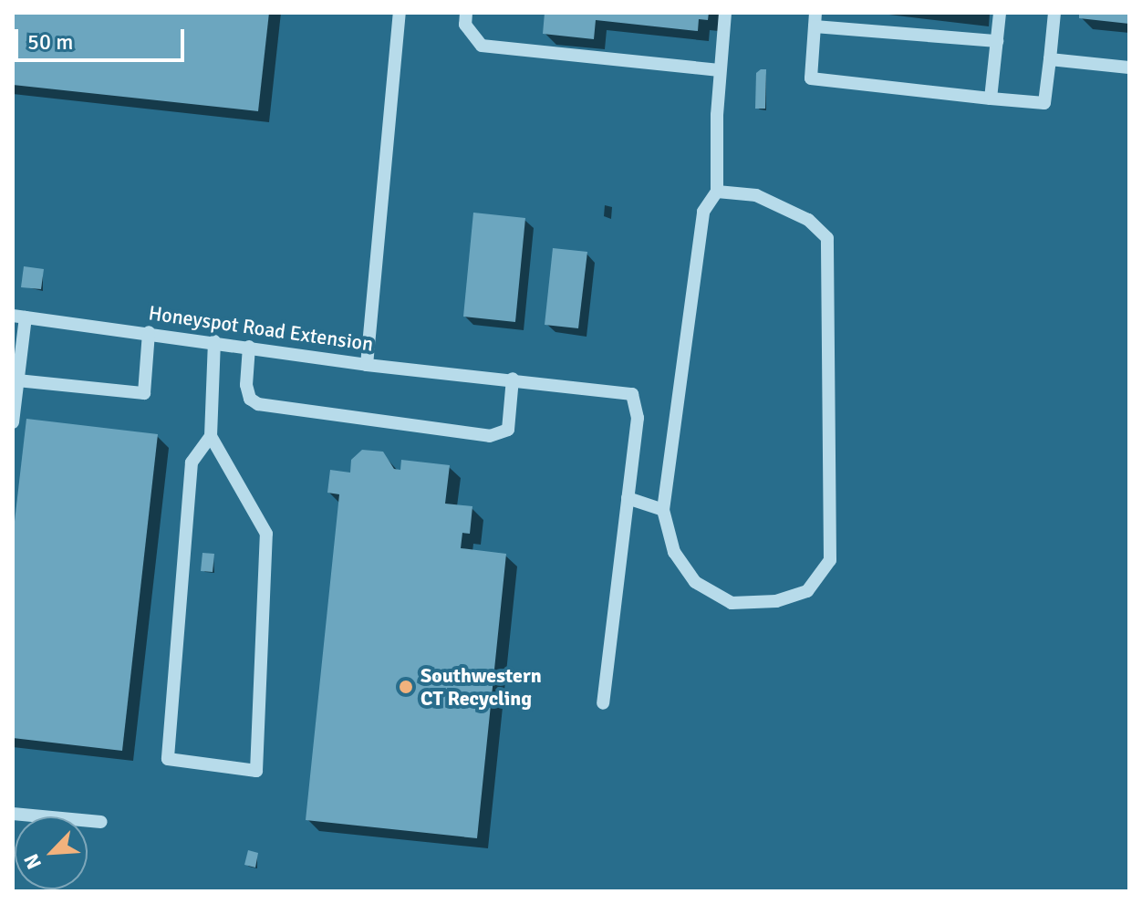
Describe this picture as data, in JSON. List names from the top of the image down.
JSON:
{
  "streets": {
    "street": ["Honeyspot Road Extension"]
  },
  "places": ["Southwestern CT Recycling"],
  "scale_bar": "50 m",
  "north": "bottom left"
}
